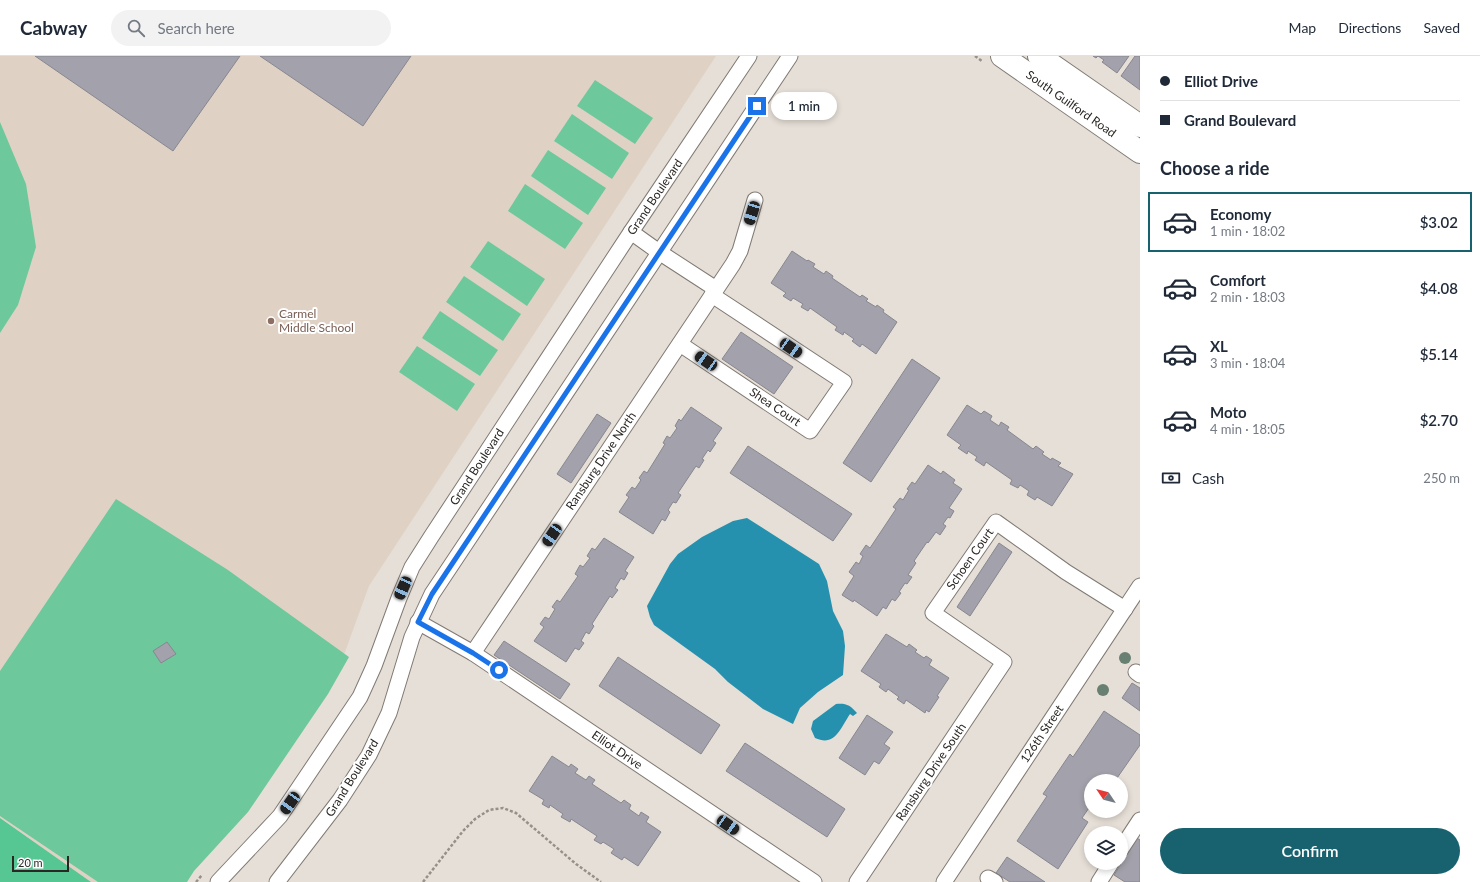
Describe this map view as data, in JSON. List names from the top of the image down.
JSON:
{
  "streets": {
    "main road": ["South Guilford Road"],
    "street": [
      "Grand Boulevard",
      "Shea Court",
      "Ransburg Drive North",
      "Schoen Court",
      "126th Street",
      "Elliot Drive",
      "Ransburg Drive South"
    ]
  },
  "crossings": [
    ["Grand Boulevard", "Elliot Drive"],
    ["Shea Court", "Ransburg Drive North"],
    ["Ransburg Drive North", "Elliot Drive"],
    ["Schoen Court", "126th Street"],
    ["Schoen Court", "Ransburg Drive South"]
  ],
  "places": ["Carmel Middle School"],
  "scale_bar": "20 m",
  "north": "top left",
  "page": {
    "header": "Cabway",
    "search": "Search here",
    "nav": ["Map", "Directions", "Saved"],
    "banner": ["Elliot Drive", "Grand Boulevard"],
    "bubble": "1 min",
    "heading": "Choose a ride",
    "list": [
      {
        "name": "Economy",
        "note": "1 min · 18:02",
        "value": "$3.02"
      },
      {
        "name": "Comfort",
        "note": "2 min · 18:03",
        "value": "$4.08"
      },
      {
        "name": "XL",
        "note": "3 min · 18:04",
        "value": "$5.14"
      },
      {
        "name": "Moto",
        "note": "4 min · 18:05",
        "value": "$2.70"
      }
    ],
    "pay": ["Cash", "250 m"],
    "buttons": "Confirm",
    "scale": "20 m"
  }
}
